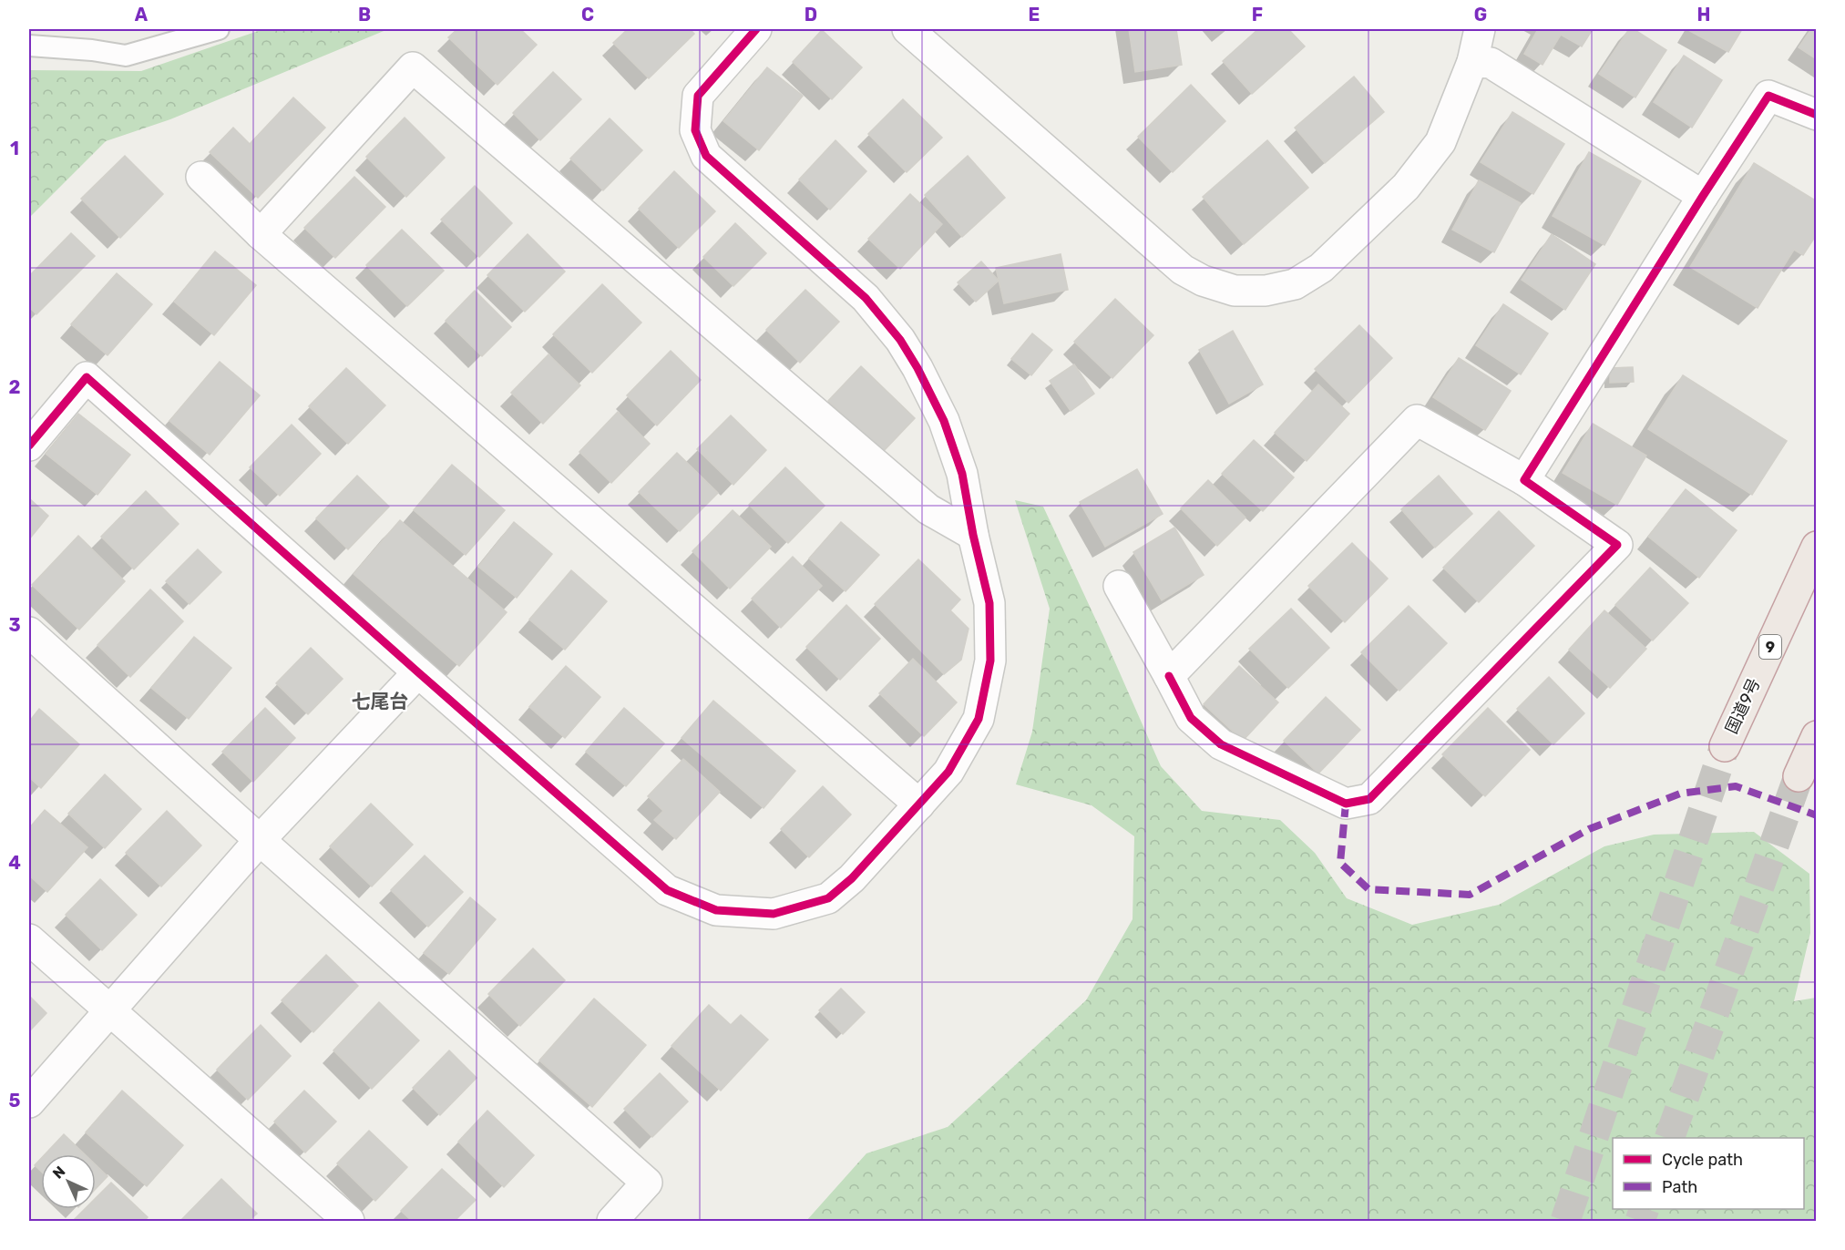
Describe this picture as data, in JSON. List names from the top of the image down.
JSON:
{
  "streets": {
    "highway": ["9", "国道9号"]
  },
  "districts": ["七尾台"],
  "legend": ["Cycle path", "Path"],
  "north": "top left",
  "grid": {
    "columns": [
      "A",
      "B",
      "C",
      "D",
      "E",
      "F",
      "G",
      "H"
    ],
    "rows": [
      "1",
      "2",
      "3",
      "4",
      "5"
    ]
  }
}
